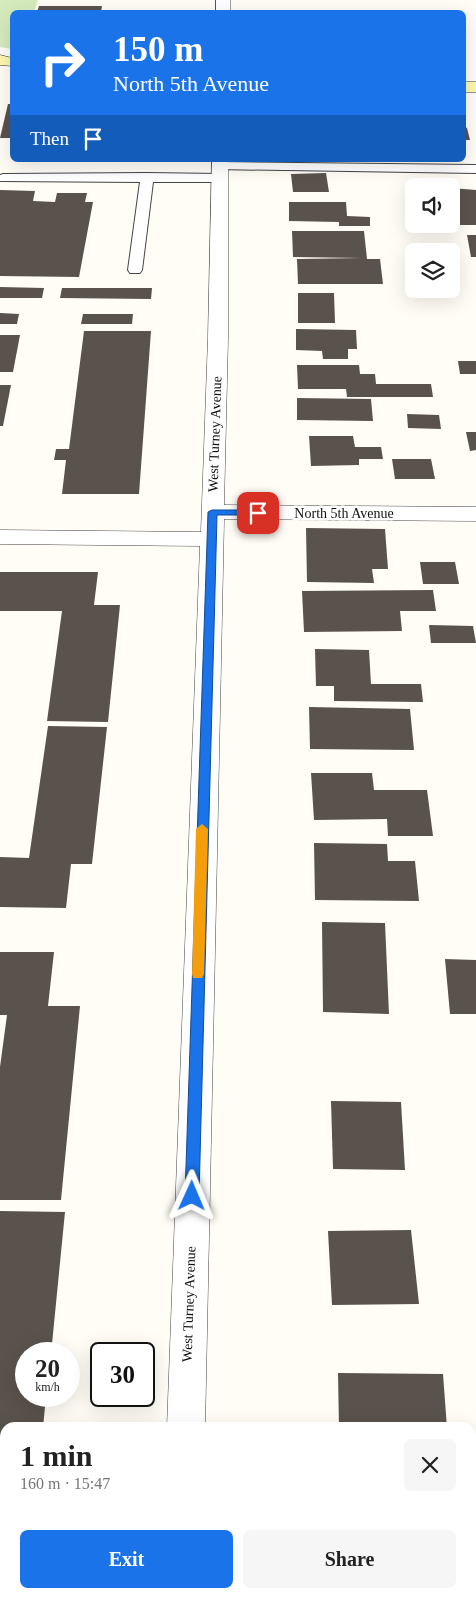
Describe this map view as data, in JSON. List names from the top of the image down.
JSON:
{
  "streets": {
    "street": ["West Turney Avenue", "North 5th Avenue"]
  },
  "crossings": [
    ["West Turney Avenue", "North 5th Avenue"]
  ],
  "page": {
    "turn": ["150 m", "North 5th Avenue"],
    "then": "Then",
    "speed": "20 km/h",
    "limit": "30",
    "heading": ["1 min", "160 m · 15:47"],
    "buttons": ["Exit", "Share"]
  }
}
